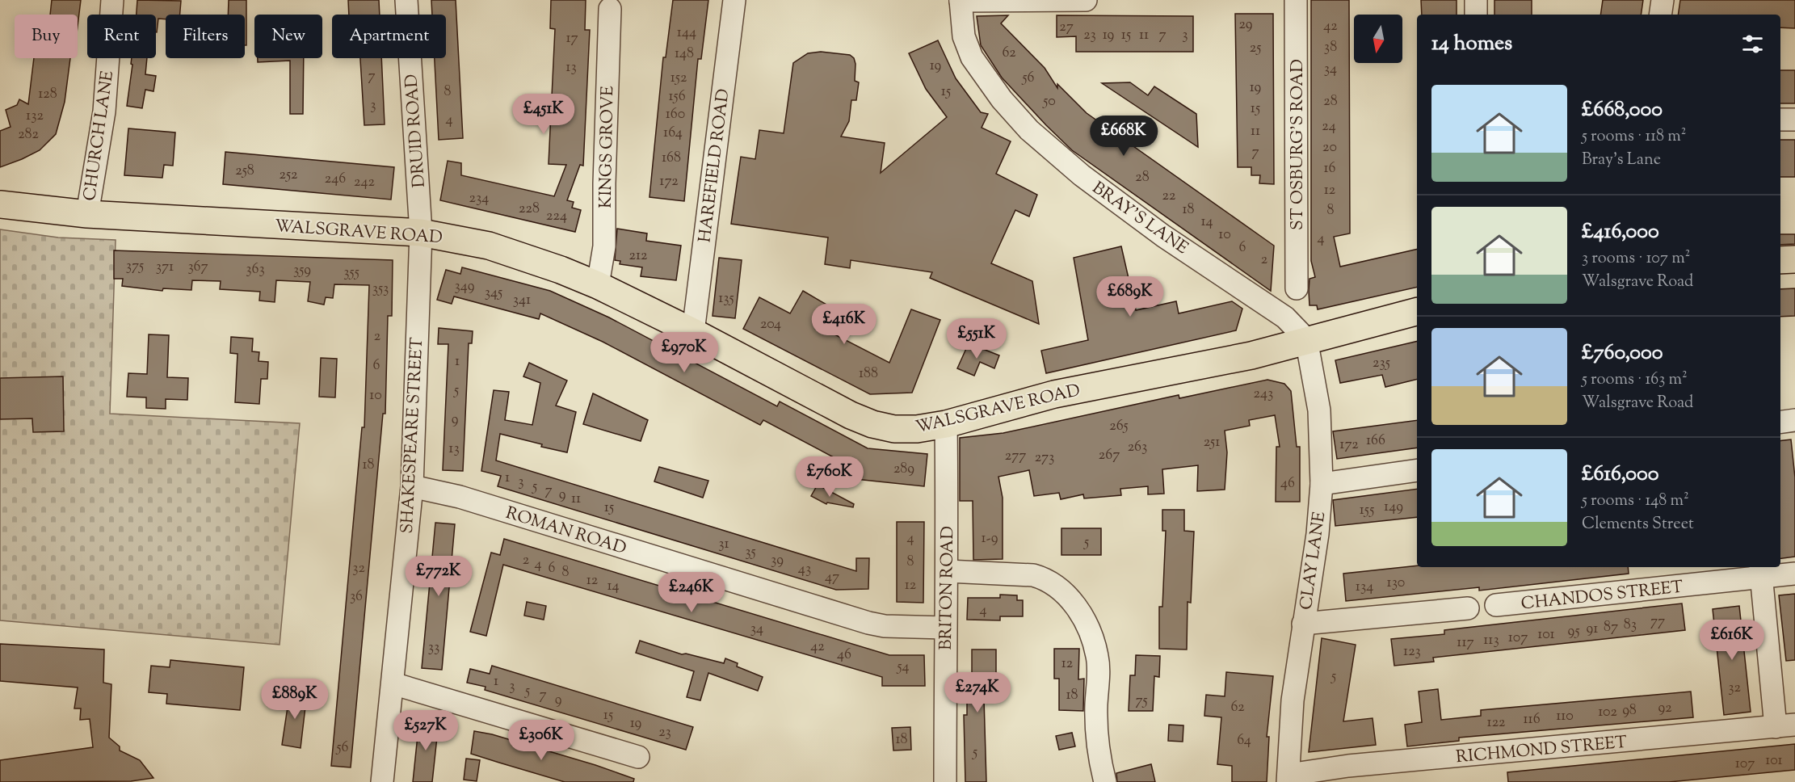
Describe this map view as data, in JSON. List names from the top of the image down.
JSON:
{
  "streets": {
    "highway": ["WALSGRAVE ROAD"],
    "street": [
      "DRUID ROAD",
      "CHURCH LANE",
      "ST OSBURG'S ROAD",
      "KINGS GROVE",
      "HAREFIELD ROAD",
      "BRAY'S LANE",
      "SHAKESPEARE STREET",
      "ROMAN ROAD",
      "CLAY LANE",
      "BRITON ROAD",
      "CHANDOS STREET",
      "RICHMOND STREET"
    ]
  },
  "crossings": [
    ["DRUID ROAD", "WALSGRAVE ROAD"],
    ["DRUID ROAD", "SHAKESPEARE STREET"],
    ["CHURCH LANE", "WALSGRAVE ROAD"],
    ["KINGS GROVE", "WALSGRAVE ROAD"],
    ["HAREFIELD ROAD", "WALSGRAVE ROAD"],
    ["BRAY'S LANE", "WALSGRAVE ROAD"],
    ["BRAY'S LANE", "CLAY LANE"],
    ["WALSGRAVE ROAD", "SHAKESPEARE STREET"],
    ["WALSGRAVE ROAD", "CLAY LANE"],
    ["WALSGRAVE ROAD", "BRITON ROAD"],
    ["SHAKESPEARE STREET", "ROMAN ROAD"],
    ["ROMAN ROAD", "BRITON ROAD"],
    ["CLAY LANE", "RICHMOND STREET"]
  ],
  "house_numbers": [
    "29",
    "42",
    "27",
    "144",
    "23",
    "19",
    "15",
    "11",
    "7",
    "3",
    "17",
    "38",
    "25",
    "62",
    "148",
    "19",
    "13",
    "34",
    "7",
    "152",
    "56",
    "19",
    "8",
    "15",
    "128",
    "156",
    "50",
    "28",
    "3",
    "15",
    "160",
    "132",
    "4",
    "24",
    "11",
    "164",
    "282",
    "20",
    "7",
    "168",
    "16",
    "258",
    "252",
    "28",
    "246",
    "172",
    "242",
    "12",
    "22",
    "234",
    "228",
    "18",
    "8",
    "224",
    "14",
    "10",
    "4",
    "6",
    "212",
    "2",
    "375",
    "371",
    "367",
    "363",
    "359",
    "355",
    "349",
    "353",
    "345",
    "135",
    "341",
    "204",
    "2",
    "1",
    "235",
    "6",
    "188",
    "5",
    "243",
    "10",
    "9",
    "265",
    "166",
    "251",
    "172",
    "263",
    "13",
    "267",
    "277",
    "273",
    "18",
    "289",
    "1",
    "3",
    "46",
    "5",
    "7",
    "9",
    "11",
    "149",
    "15",
    "155",
    "4",
    "1-9",
    "5",
    "31",
    "35",
    "2",
    "39",
    "8",
    "4",
    "32",
    "6",
    "43",
    "8",
    "47",
    "12",
    "130",
    "12",
    "14",
    "134",
    "36",
    "4",
    "77",
    "83",
    "87",
    "34",
    "91",
    "95",
    "101",
    "107",
    "113",
    "117",
    "42",
    "33",
    "123",
    "46",
    "12",
    "54",
    "5",
    "1",
    "3",
    "32",
    "5",
    "7",
    "18",
    "9",
    "75",
    "62",
    "92",
    "98",
    "102",
    "15",
    "110",
    "116",
    "122",
    "19",
    "23",
    "18",
    "64",
    "56",
    "5",
    "101",
    "107"
  ],
  "north": "bottom",
  "page": {
    "chip": [
      "Buy",
      "Rent",
      "Filters",
      "New",
      "Apartment"
    ],
    "heading": "14 homes",
    "list": [
      {
        "name": "£668,000",
        "note": "5 rooms · 118 m² · Bray's Lane"
      },
      {
        "name": "£416,000",
        "note": "3 rooms · 107 m² · Walsgrave Road"
      },
      {
        "name": "£760,000",
        "note": "5 rooms · 163 m² · Walsgrave Road"
      },
      {
        "name": "£616,000",
        "note": "5 rooms · 148 m² · Clements Street"
      }
    ],
    "price": [
      "£451K",
      "£668K",
      "£689K",
      "£416K",
      "£551K",
      "£970K",
      "£760K",
      "£772K",
      "£246K",
      "£616K",
      "£274K",
      "£889K",
      "£527K",
      "£306K"
    ]
  }
}
